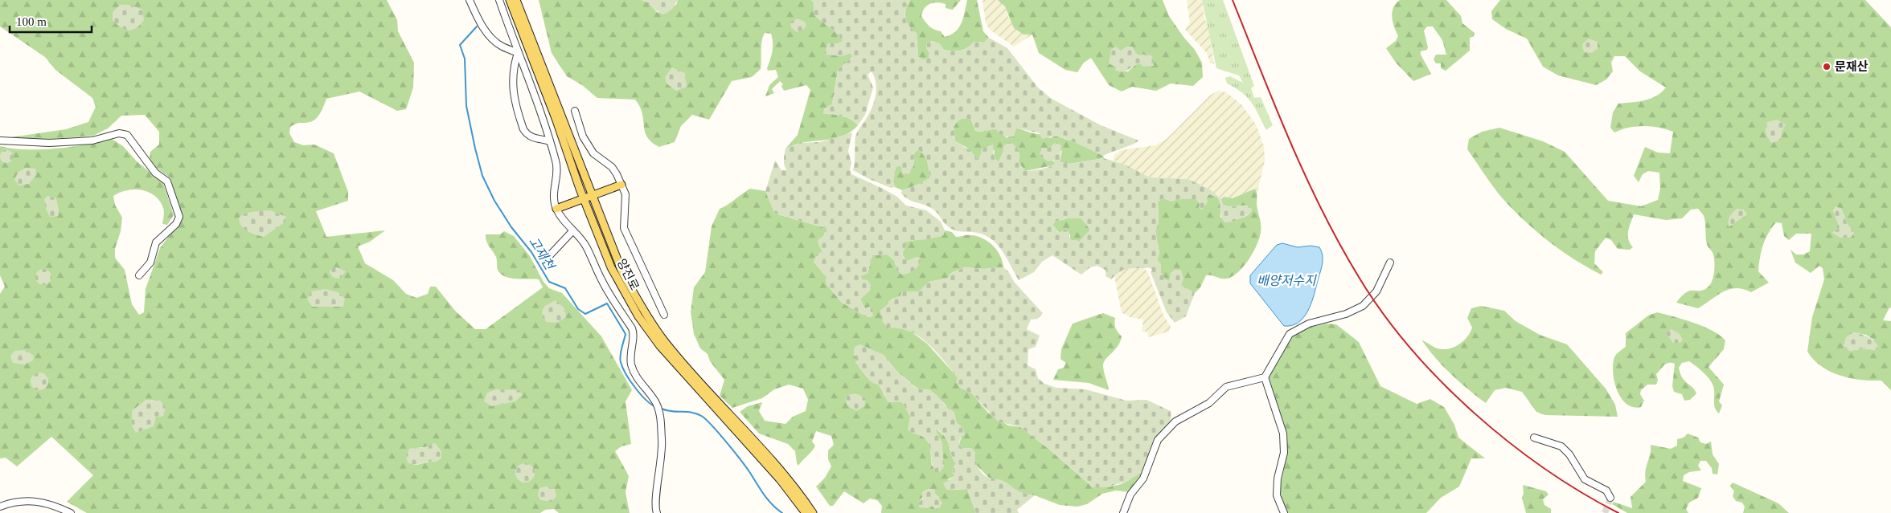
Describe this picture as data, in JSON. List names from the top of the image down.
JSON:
{
  "streets": {
    "main road": ["양진로"]
  },
  "water": ["고재천", "배양저수지"],
  "places": ["문재산"],
  "scale_bar": "100 m"
}
